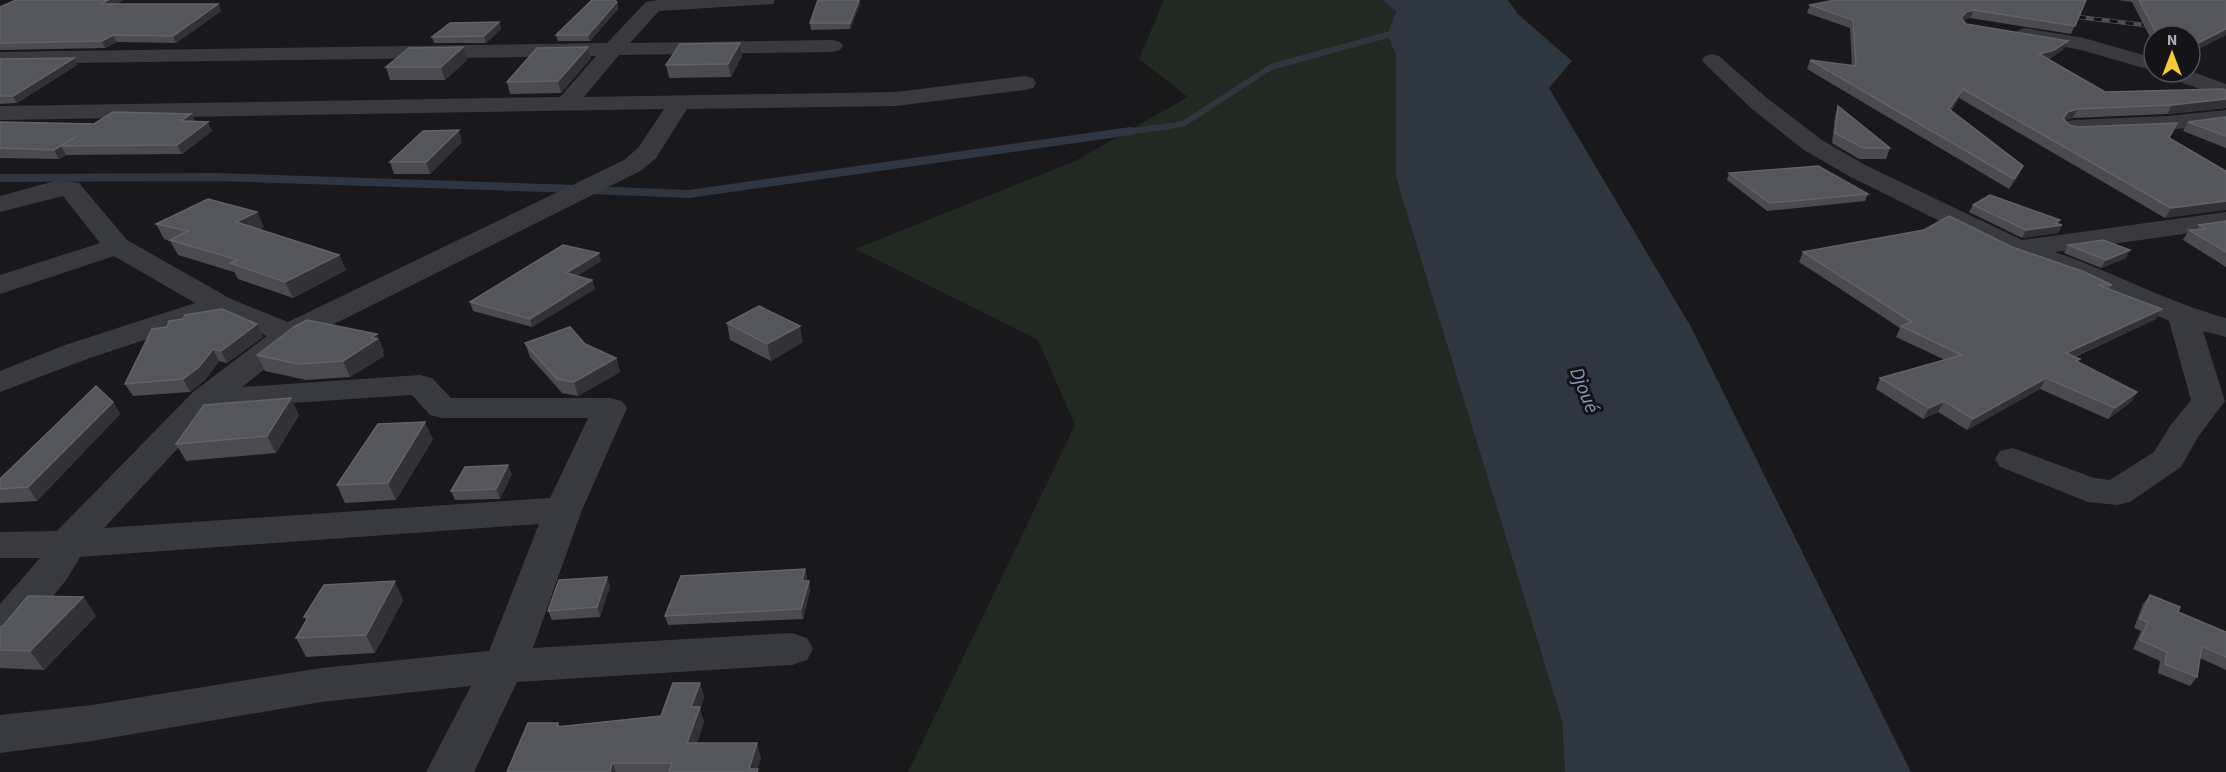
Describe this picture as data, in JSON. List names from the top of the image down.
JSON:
{
  "water": ["Djoué"],
  "north": "top"
}
